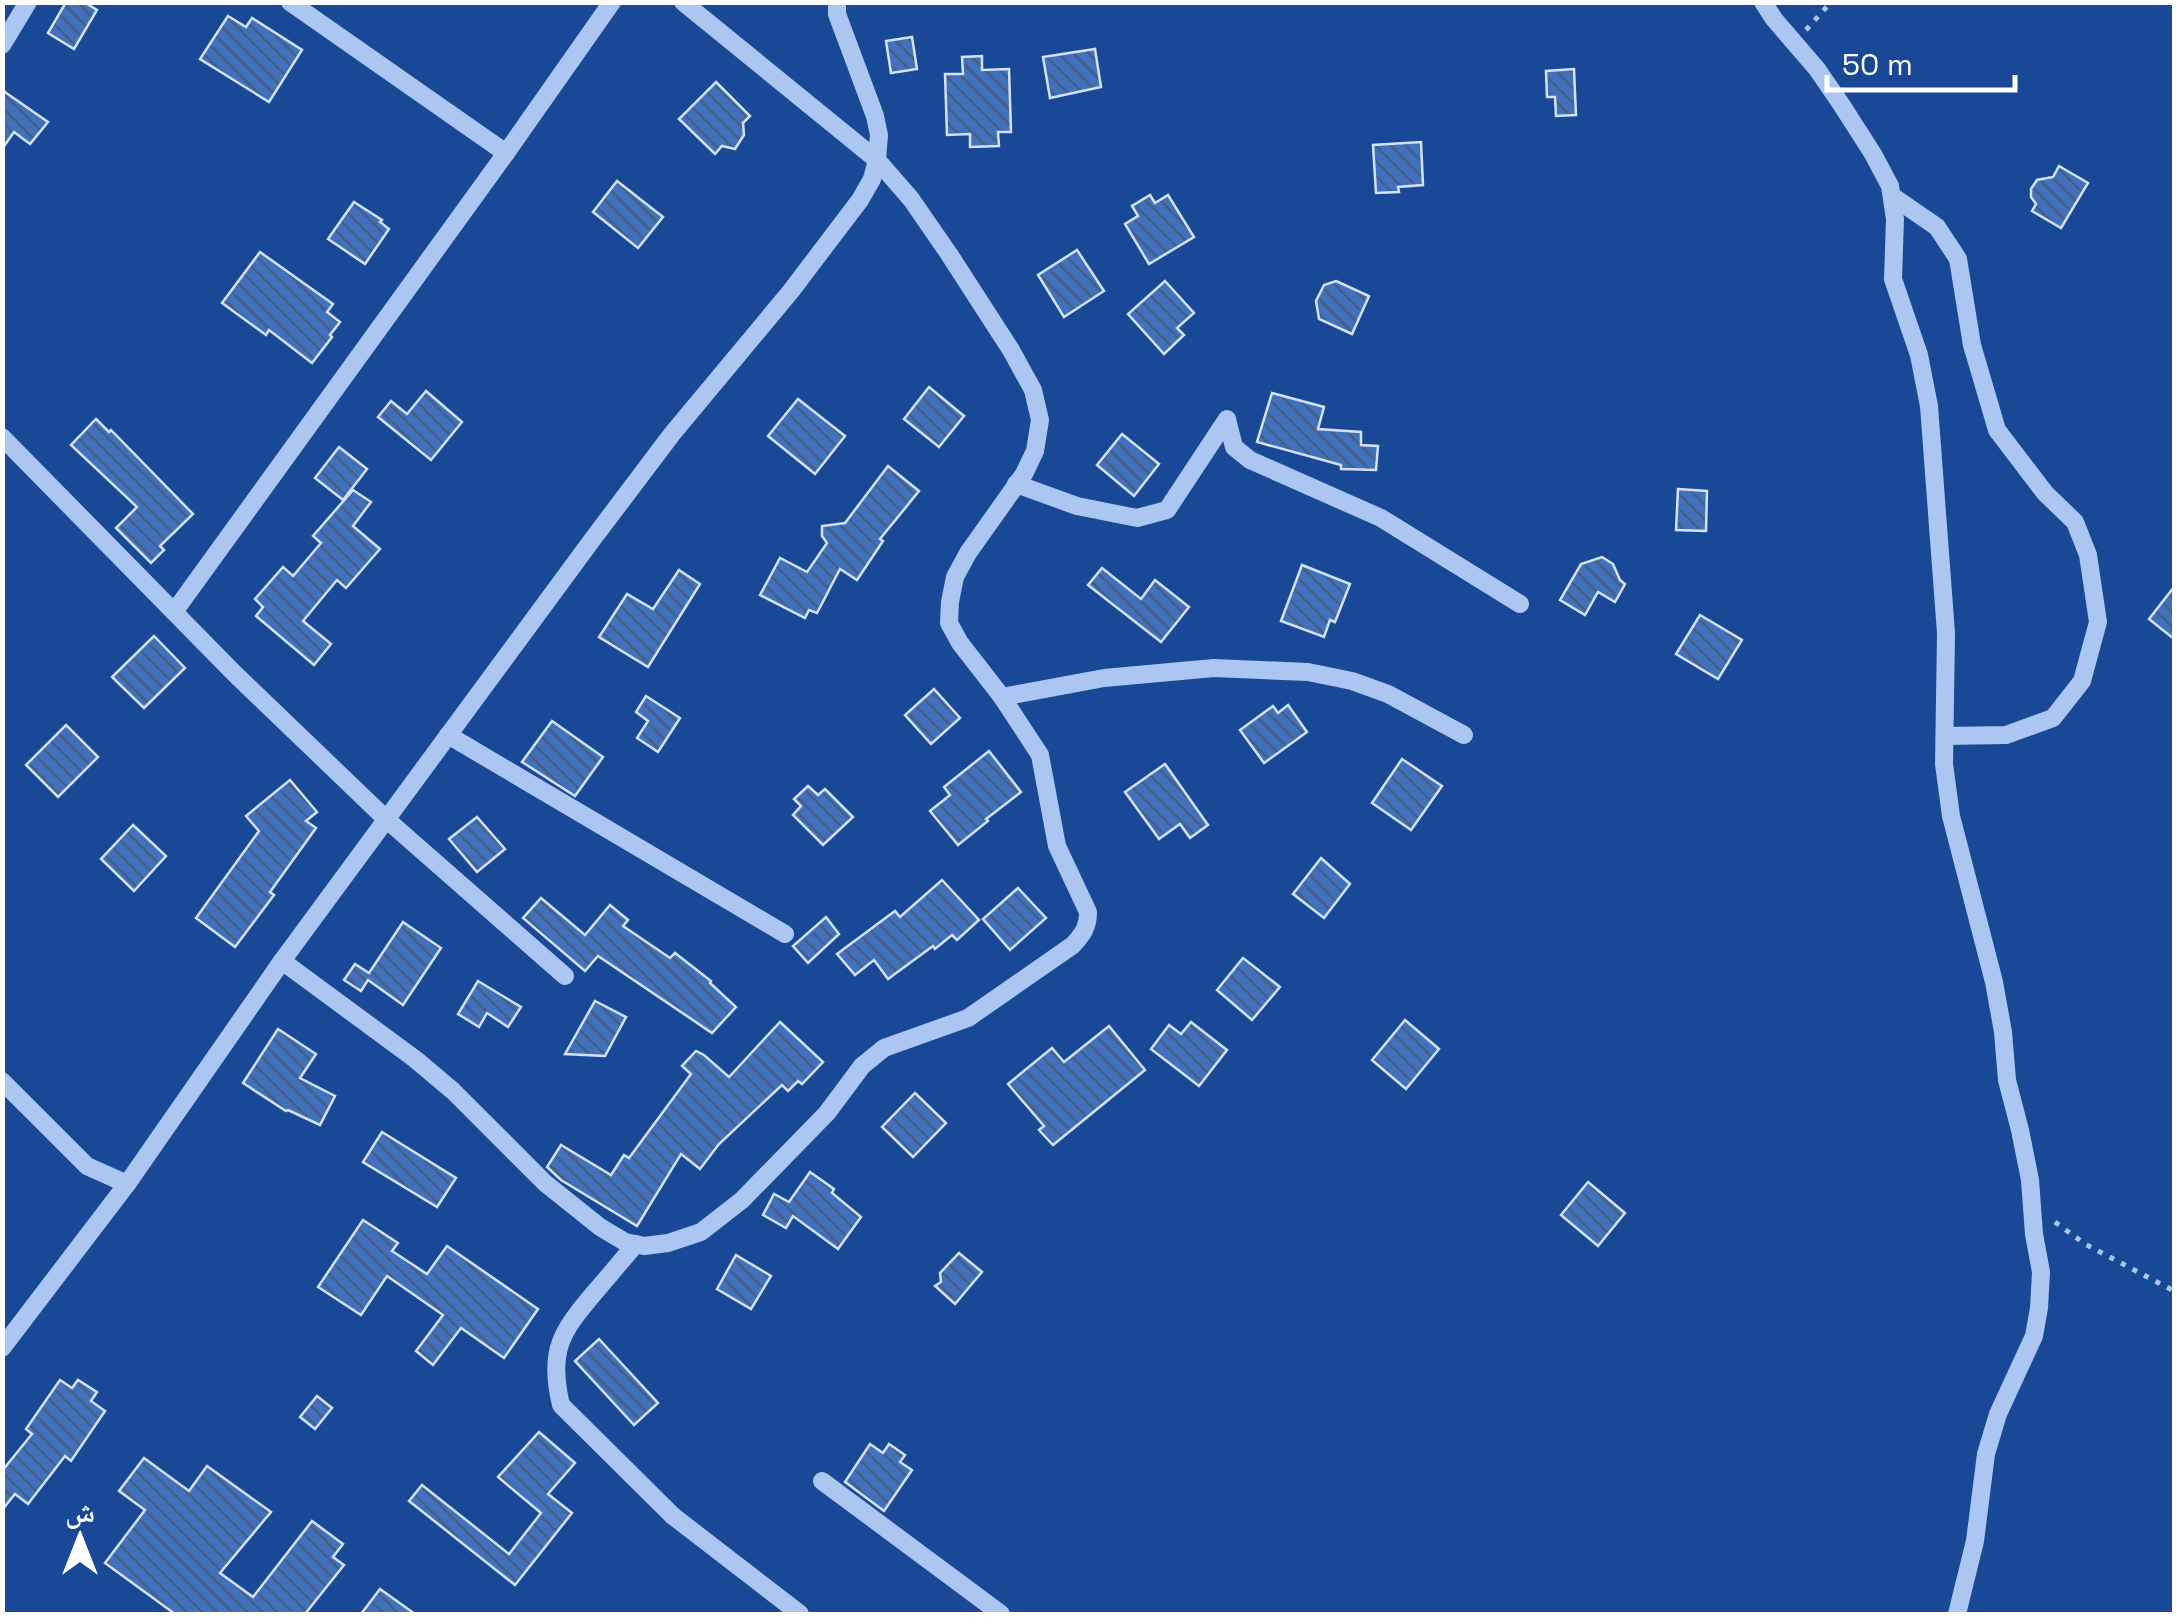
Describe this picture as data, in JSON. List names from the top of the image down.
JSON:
{
  "scale_bar": "50 m",
  "north": "top"
}
